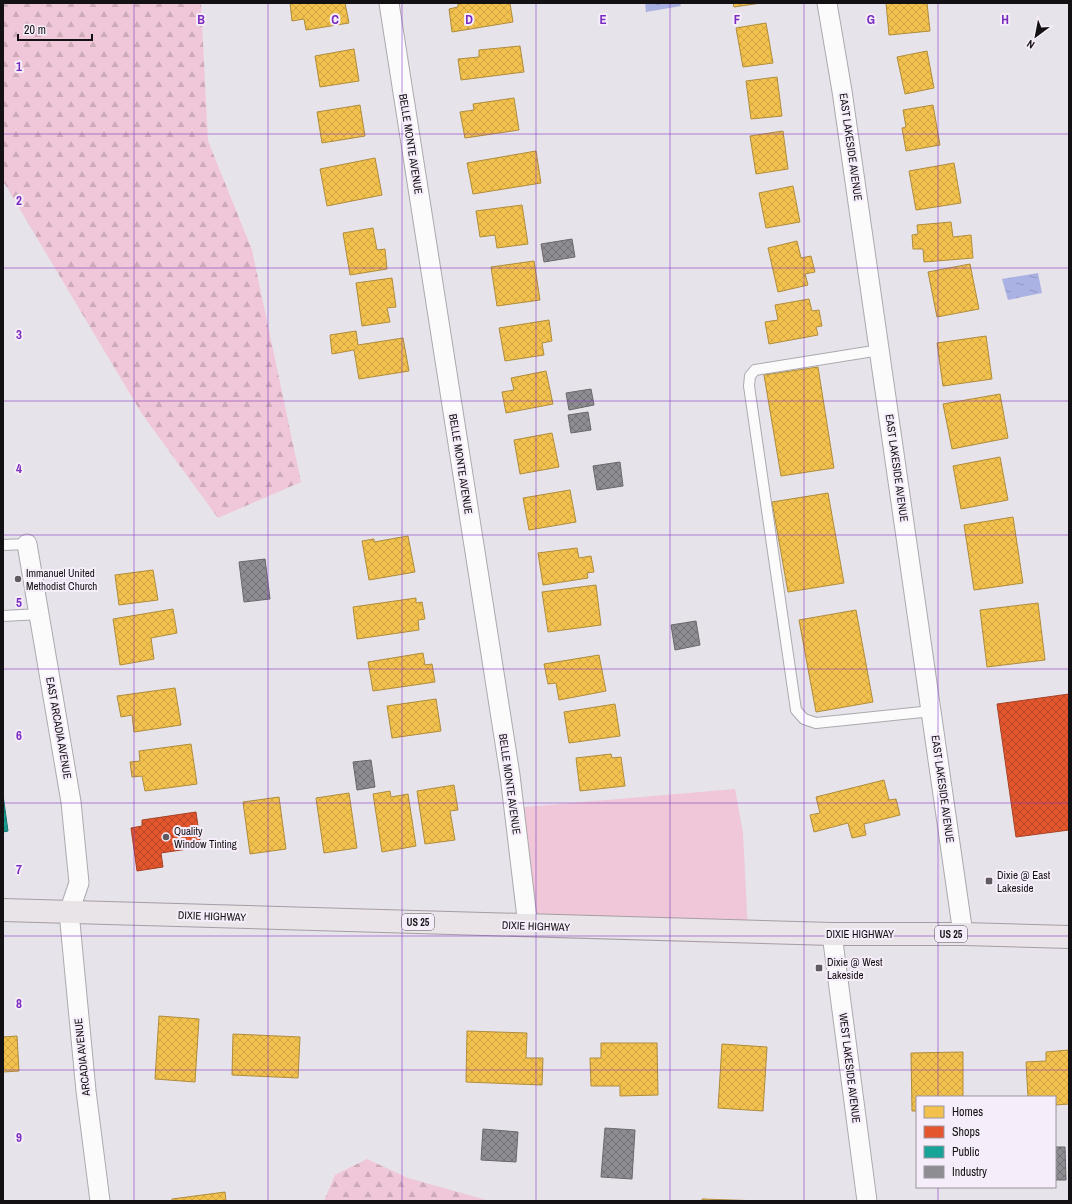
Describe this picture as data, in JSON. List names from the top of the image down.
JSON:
{
  "streets": {
    "main road": ["DIXIE HIGHWAY", "US 25"],
    "street": [
      "BELLE MONTE AVENUE",
      "EAST LAKESIDE AVENUE",
      "EAST ARCADIA AVENUE",
      "ARCADIA AVENUE",
      "WEST LAKESIDE AVENUE"
    ]
  },
  "crossings": [
    ["BELLE MONTE AVENUE", "DIXIE HIGHWAY"],
    ["EAST LAKESIDE AVENUE", "DIXIE HIGHWAY"],
    ["EAST ARCADIA AVENUE", "DIXIE HIGHWAY"],
    ["EAST ARCADIA AVENUE", "ARCADIA AVENUE"],
    ["DIXIE HIGHWAY", "ARCADIA AVENUE"],
    ["DIXIE HIGHWAY", "WEST LAKESIDE AVENUE"]
  ],
  "places": {
    "other": ["Immanuel United Methodist Church", "Quality Window Tinting"],
    "transit": ["Dixie @ East Lakeside", "Dixie @ West Lakeside"]
  },
  "legend": [
    "Homes",
    "Shops",
    "Public",
    "Industry"
  ],
  "scale_bar": "20 m",
  "north": "bottom left",
  "grid": {
    "columns": [
      "B",
      "C",
      "D",
      "E",
      "F",
      "G",
      "H"
    ],
    "rows": [
      "1",
      "2",
      "3",
      "4",
      "5",
      "6",
      "7",
      "8",
      "9"
    ]
  }
}
